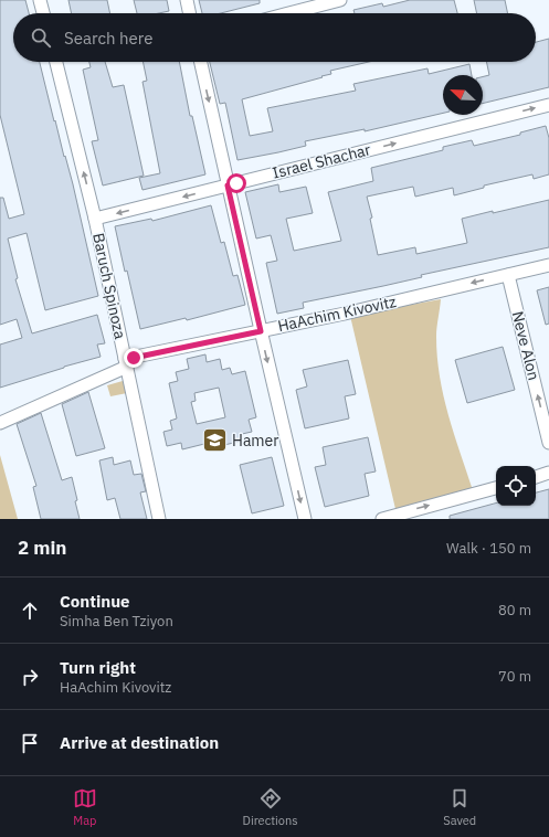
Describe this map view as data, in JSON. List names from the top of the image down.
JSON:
{
  "streets": {
    "street": [
      "Israel Shachar",
      "Baruch Spinoza",
      "HaAchim Kivovitz",
      "Neve Alon"
    ]
  },
  "crossings": [
    ["Israel Shachar", "Baruch Spinoza"],
    ["Baruch Spinoza", "HaAchim Kivovitz"],
    ["HaAchim Kivovitz", "Neve Alon"]
  ],
  "one_way": ["HaAchim Kivovitz", "Neve Alon"],
  "places": {
    "school or university": ["Hamer"]
  },
  "north": "top left",
  "page": {
    "search": "Search here",
    "heading": ["2 min", "Walk · 150 m"],
    "list": [
      ["Continue", "Simha Ben Tziyon", "80 m"],
      ["Turn right", "HaAchim Kivovitz", "70 m"],
      "Arrive at destination"
    ],
    "nav": ["Map", "Directions", "Saved"]
  }
}
